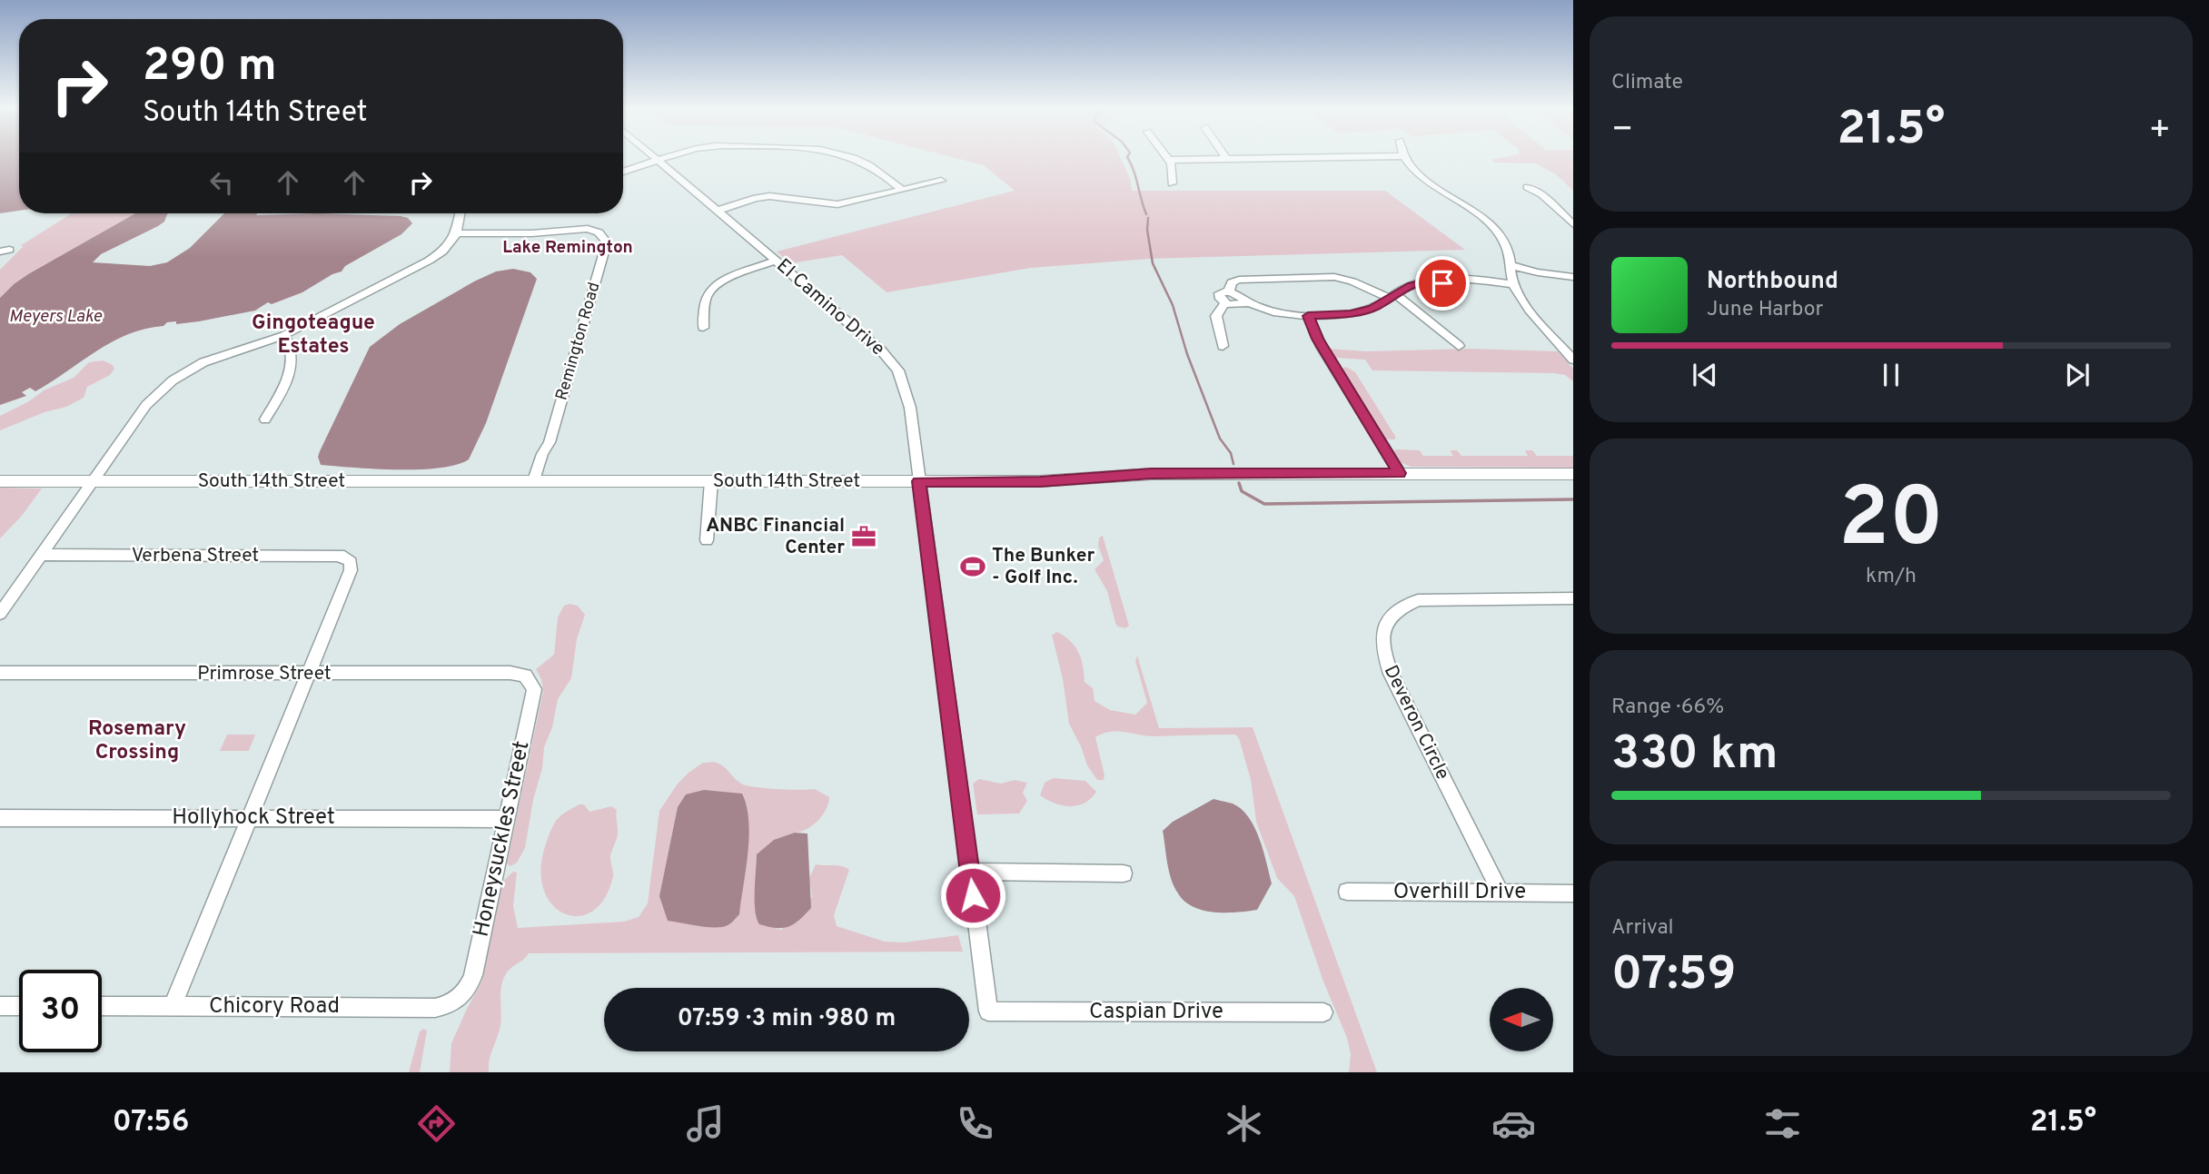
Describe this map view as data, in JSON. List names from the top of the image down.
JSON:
{
  "streets": {
    "main road": ["South 14th Street"],
    "street": [
      "El Camino Drive",
      "Remington Road",
      "Verbena Street",
      "Primrose Street",
      "Deveron Circle",
      "Hollyhock Street",
      "Honeysuckles Street",
      "Overhill Drive",
      "Chicory Road",
      "Caspian Drive"
    ]
  },
  "crossings": [
    ["El Camino Drive", "South 14th Street"],
    ["El Camino Drive", "Caspian Drive"],
    ["Remington Road", "South 14th Street"],
    ["Verbena Street", "Primrose Street"],
    ["Primrose Street", "Honeysuckles Street"],
    ["Deveron Circle", "Overhill Drive"],
    ["Hollyhock Street", "Honeysuckles Street"],
    ["Honeysuckles Street", "Chicory Road"]
  ],
  "districts": ["Lake Remington", "Gingoteague Estates", "Rosemary Crossing"],
  "water": ["Meyers Lake"],
  "places": {
    "office": ["ANBC Financial Center"],
    "sports": ["The Bunker - Golf Inc."]
  },
  "north": "left",
  "page": {
    "tile": [
      "Climate",
      ["20", "km/h"],
      ["Range · 66%", "330 km"],
      ["Arrival", "07:59"]
    ],
    "turn": ["290 m", "South 14th Street"],
    "heat": ["−", "21.5°", "+"],
    "song": ["Northbound", "June Harbor"],
    "limit": "30",
    "trip": "07:59 · 3 min · 980 m",
    "tabs": ["07:56", "21.5°"]
  }
}
